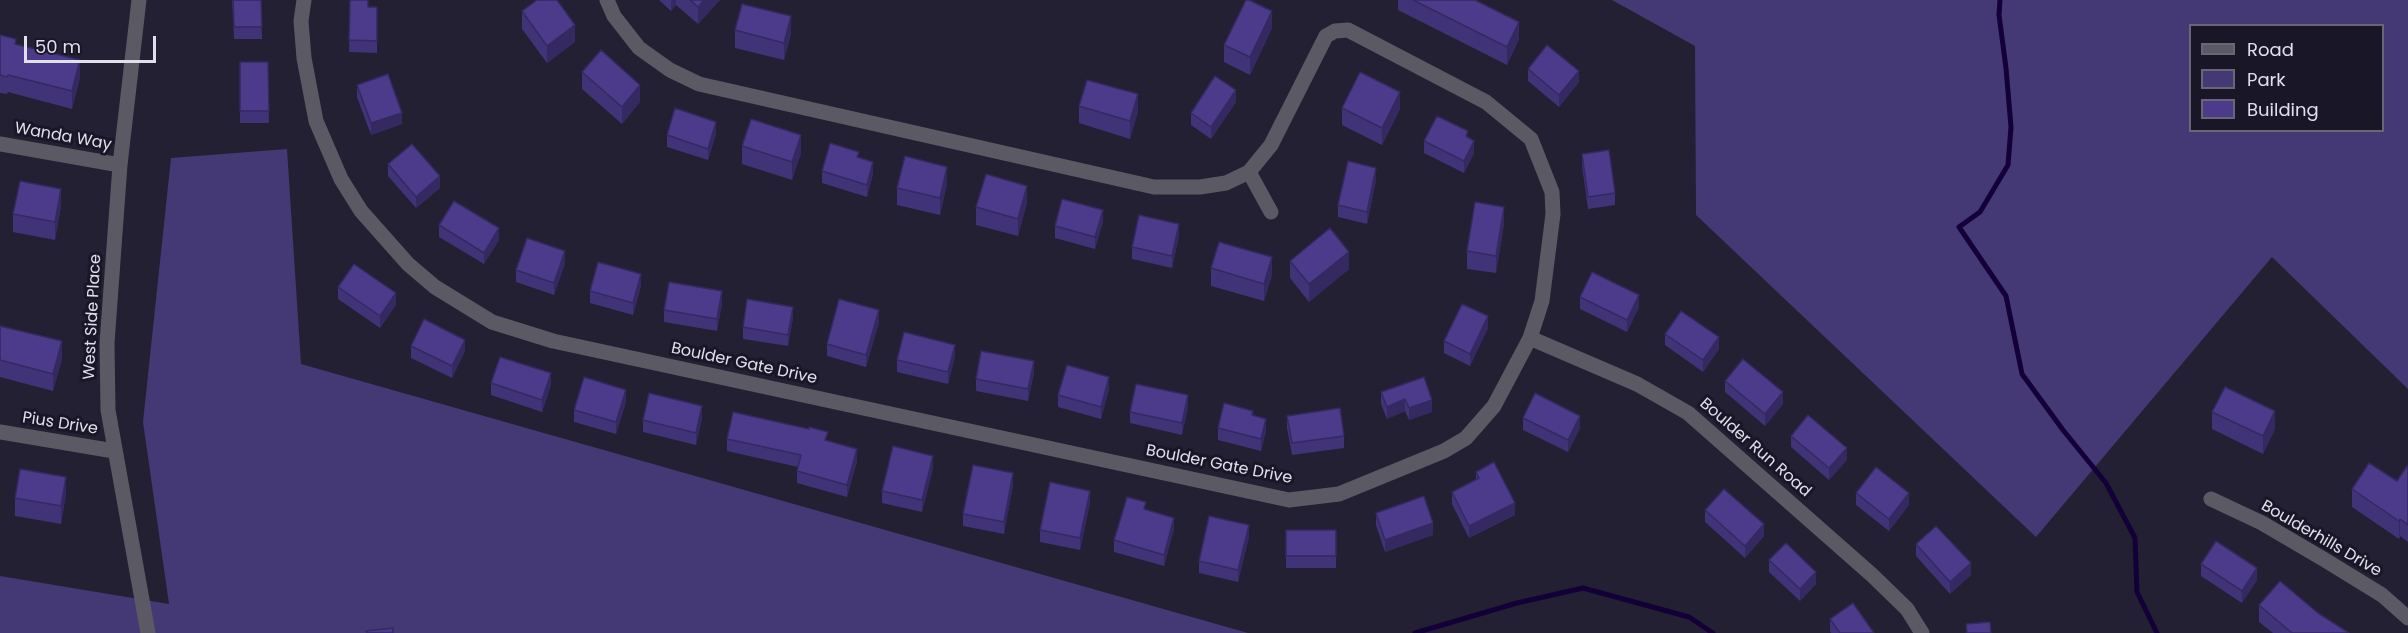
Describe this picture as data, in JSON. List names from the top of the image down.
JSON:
{
  "streets": {
    "street": [
      "Wanda Way",
      "West Side Place",
      "Boulder Gate Drive",
      "Pius Drive",
      "Boulder Run Road",
      "Boulderhills Drive"
    ]
  },
  "crossings": [
    ["Wanda Way", "West Side Place"],
    ["West Side Place", "Pius Drive"],
    ["Boulder Gate Drive", "Boulder Run Road"]
  ],
  "legend": ["Road", "Park", "Building"],
  "scale_bar": "50 m"
}
